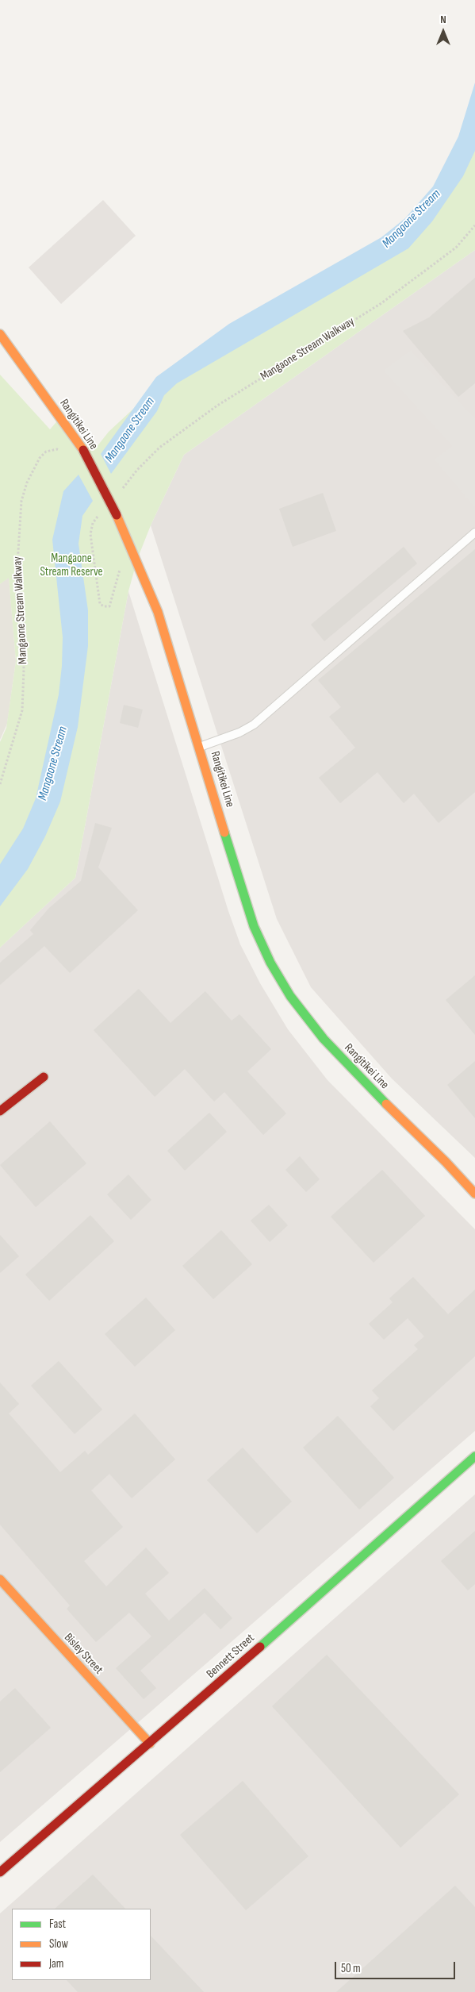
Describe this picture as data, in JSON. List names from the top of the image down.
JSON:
{
  "streets": {
    "main road": ["Rangitikei Line", "Bisley Street", "Bennett Street"],
    "path": ["Mangaone Stream Walkway"]
  },
  "crossings": [
    ["Bisley Street", "Bennett Street"]
  ],
  "water": ["Mangaone Stream"],
  "parks": ["Mangaone Stream Reserve"],
  "legend": ["Fast", "Slow", "Jam"],
  "scale_bar": "50 m",
  "north": "top"
}
